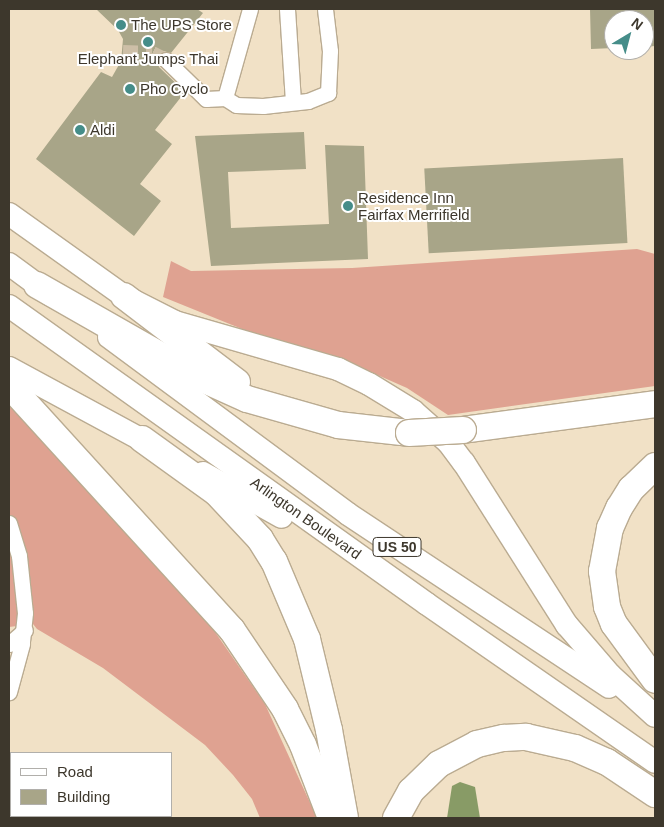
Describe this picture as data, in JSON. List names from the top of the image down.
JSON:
{
  "streets": {
    "main road": ["Arlington Boulevard", "US 50"]
  },
  "places": [
    "The UPS Store",
    "Elephant Jumps Thai",
    "Pho Cyclo",
    "Aldi",
    "Residence Inn Fairfax Merrifield"
  ],
  "legend": ["Road", "Building"],
  "north": "top right"
}
